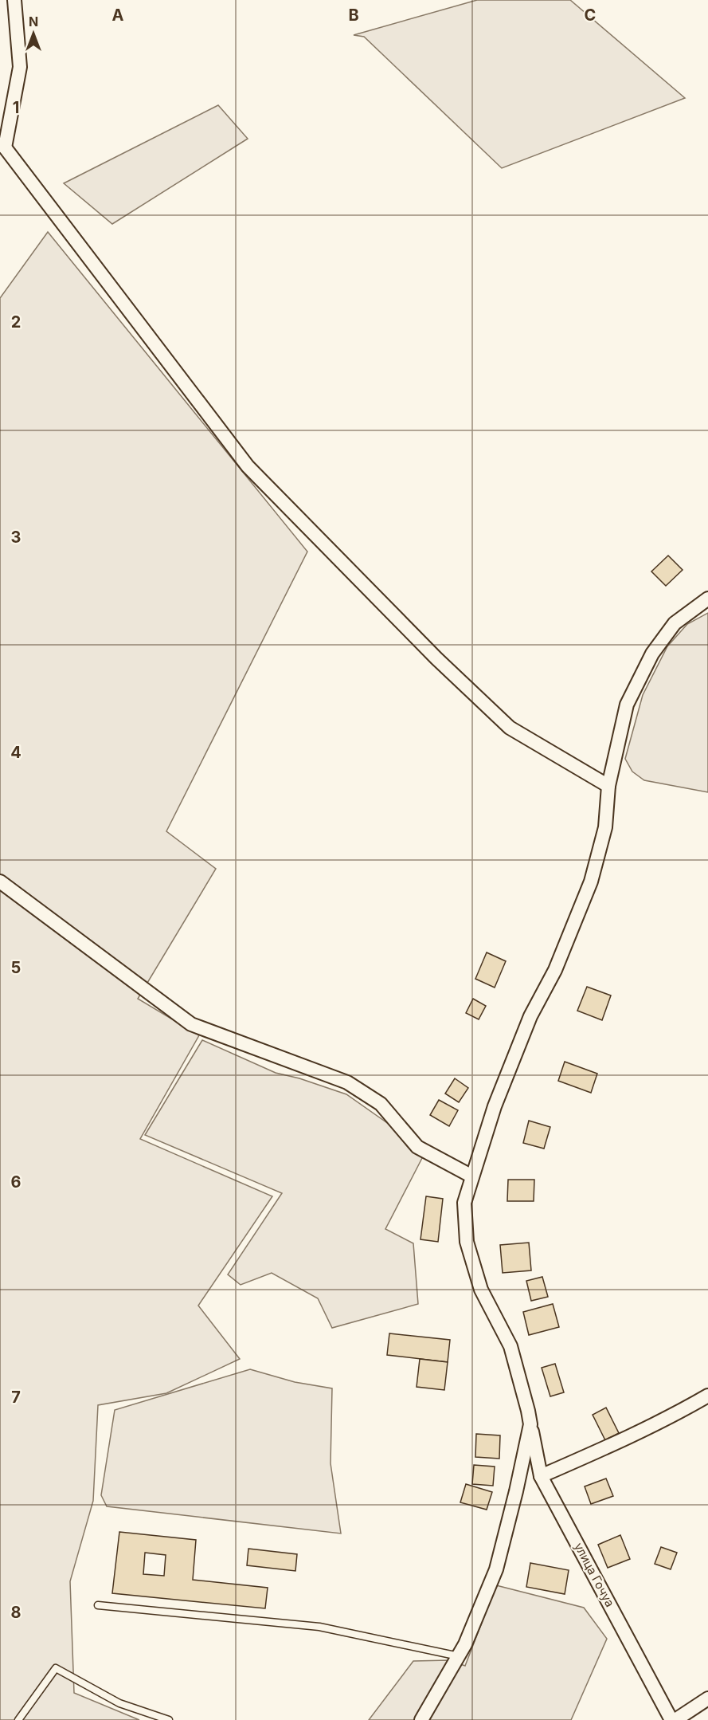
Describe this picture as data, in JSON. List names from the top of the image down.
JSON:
{
  "streets": {
    "street": ["улица Гочуа"]
  },
  "north": "top",
  "grid": {
    "columns": ["A", "B", "C"],
    "rows": [
      "1",
      "2",
      "3",
      "4",
      "5",
      "6",
      "7",
      "8"
    ]
  }
}
